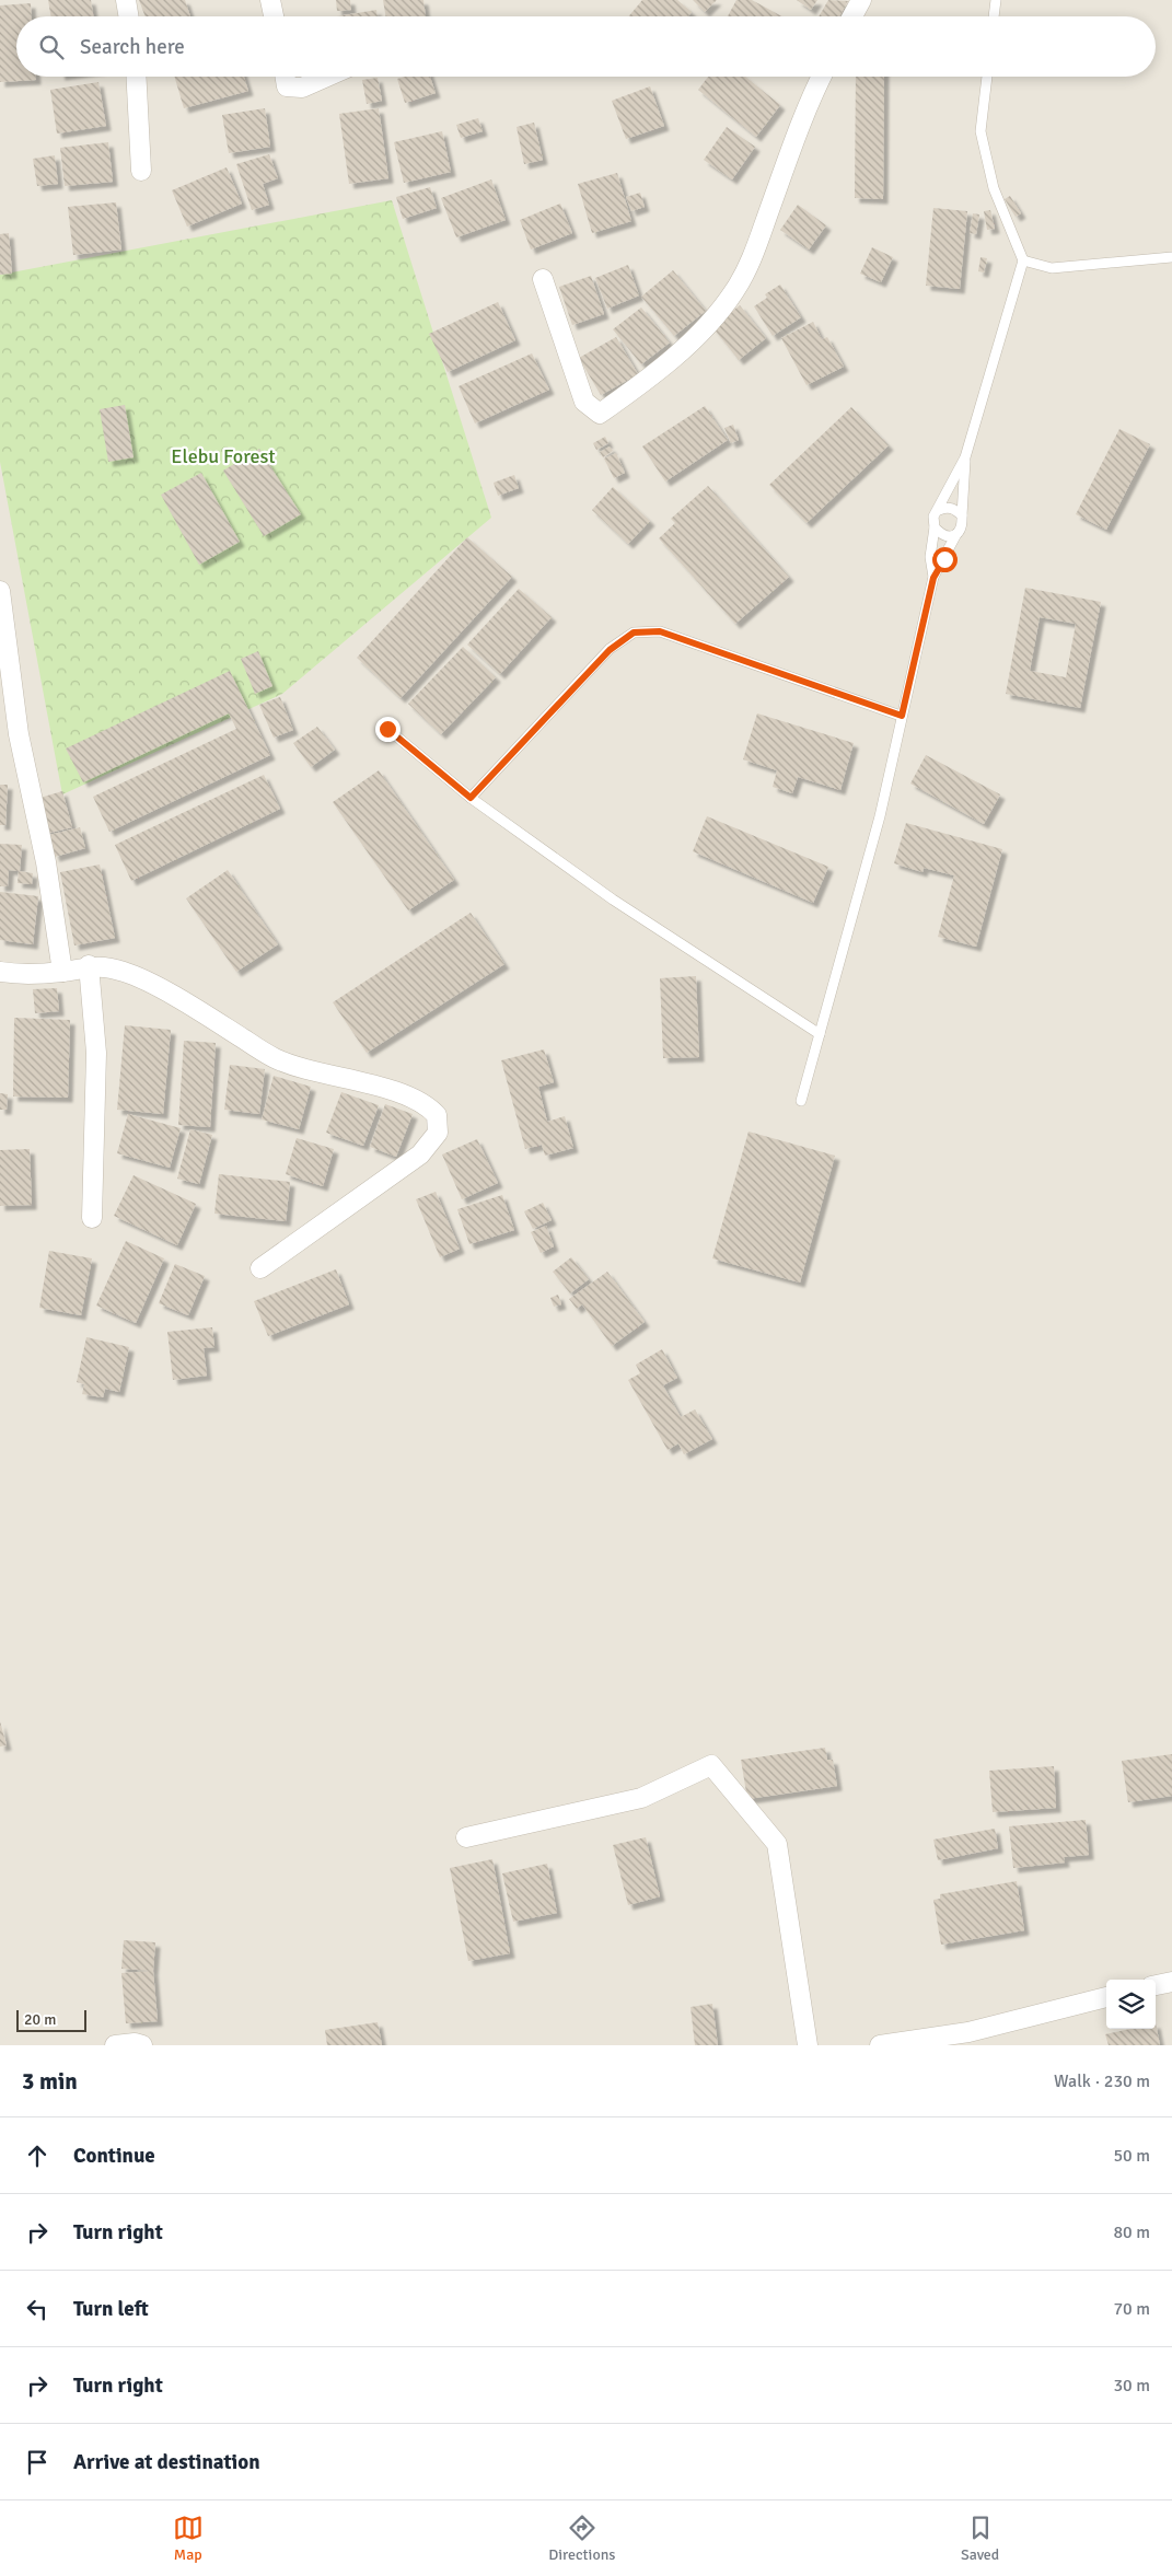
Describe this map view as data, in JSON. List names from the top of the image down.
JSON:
{
  "parks": ["Elebu Forest"],
  "scale_bar": "20 m",
  "page": {
    "search": "Search here",
    "scale": "20 m",
    "heading": ["3 min", "Walk · 230 m"],
    "list": [
      ["Continue", "50 m"],
      ["Turn right", "80 m"],
      ["Turn left", "70 m"],
      ["Turn right", "30 m"],
      "Arrive at destination"
    ],
    "nav": ["Map", "Directions", "Saved"]
  }
}
